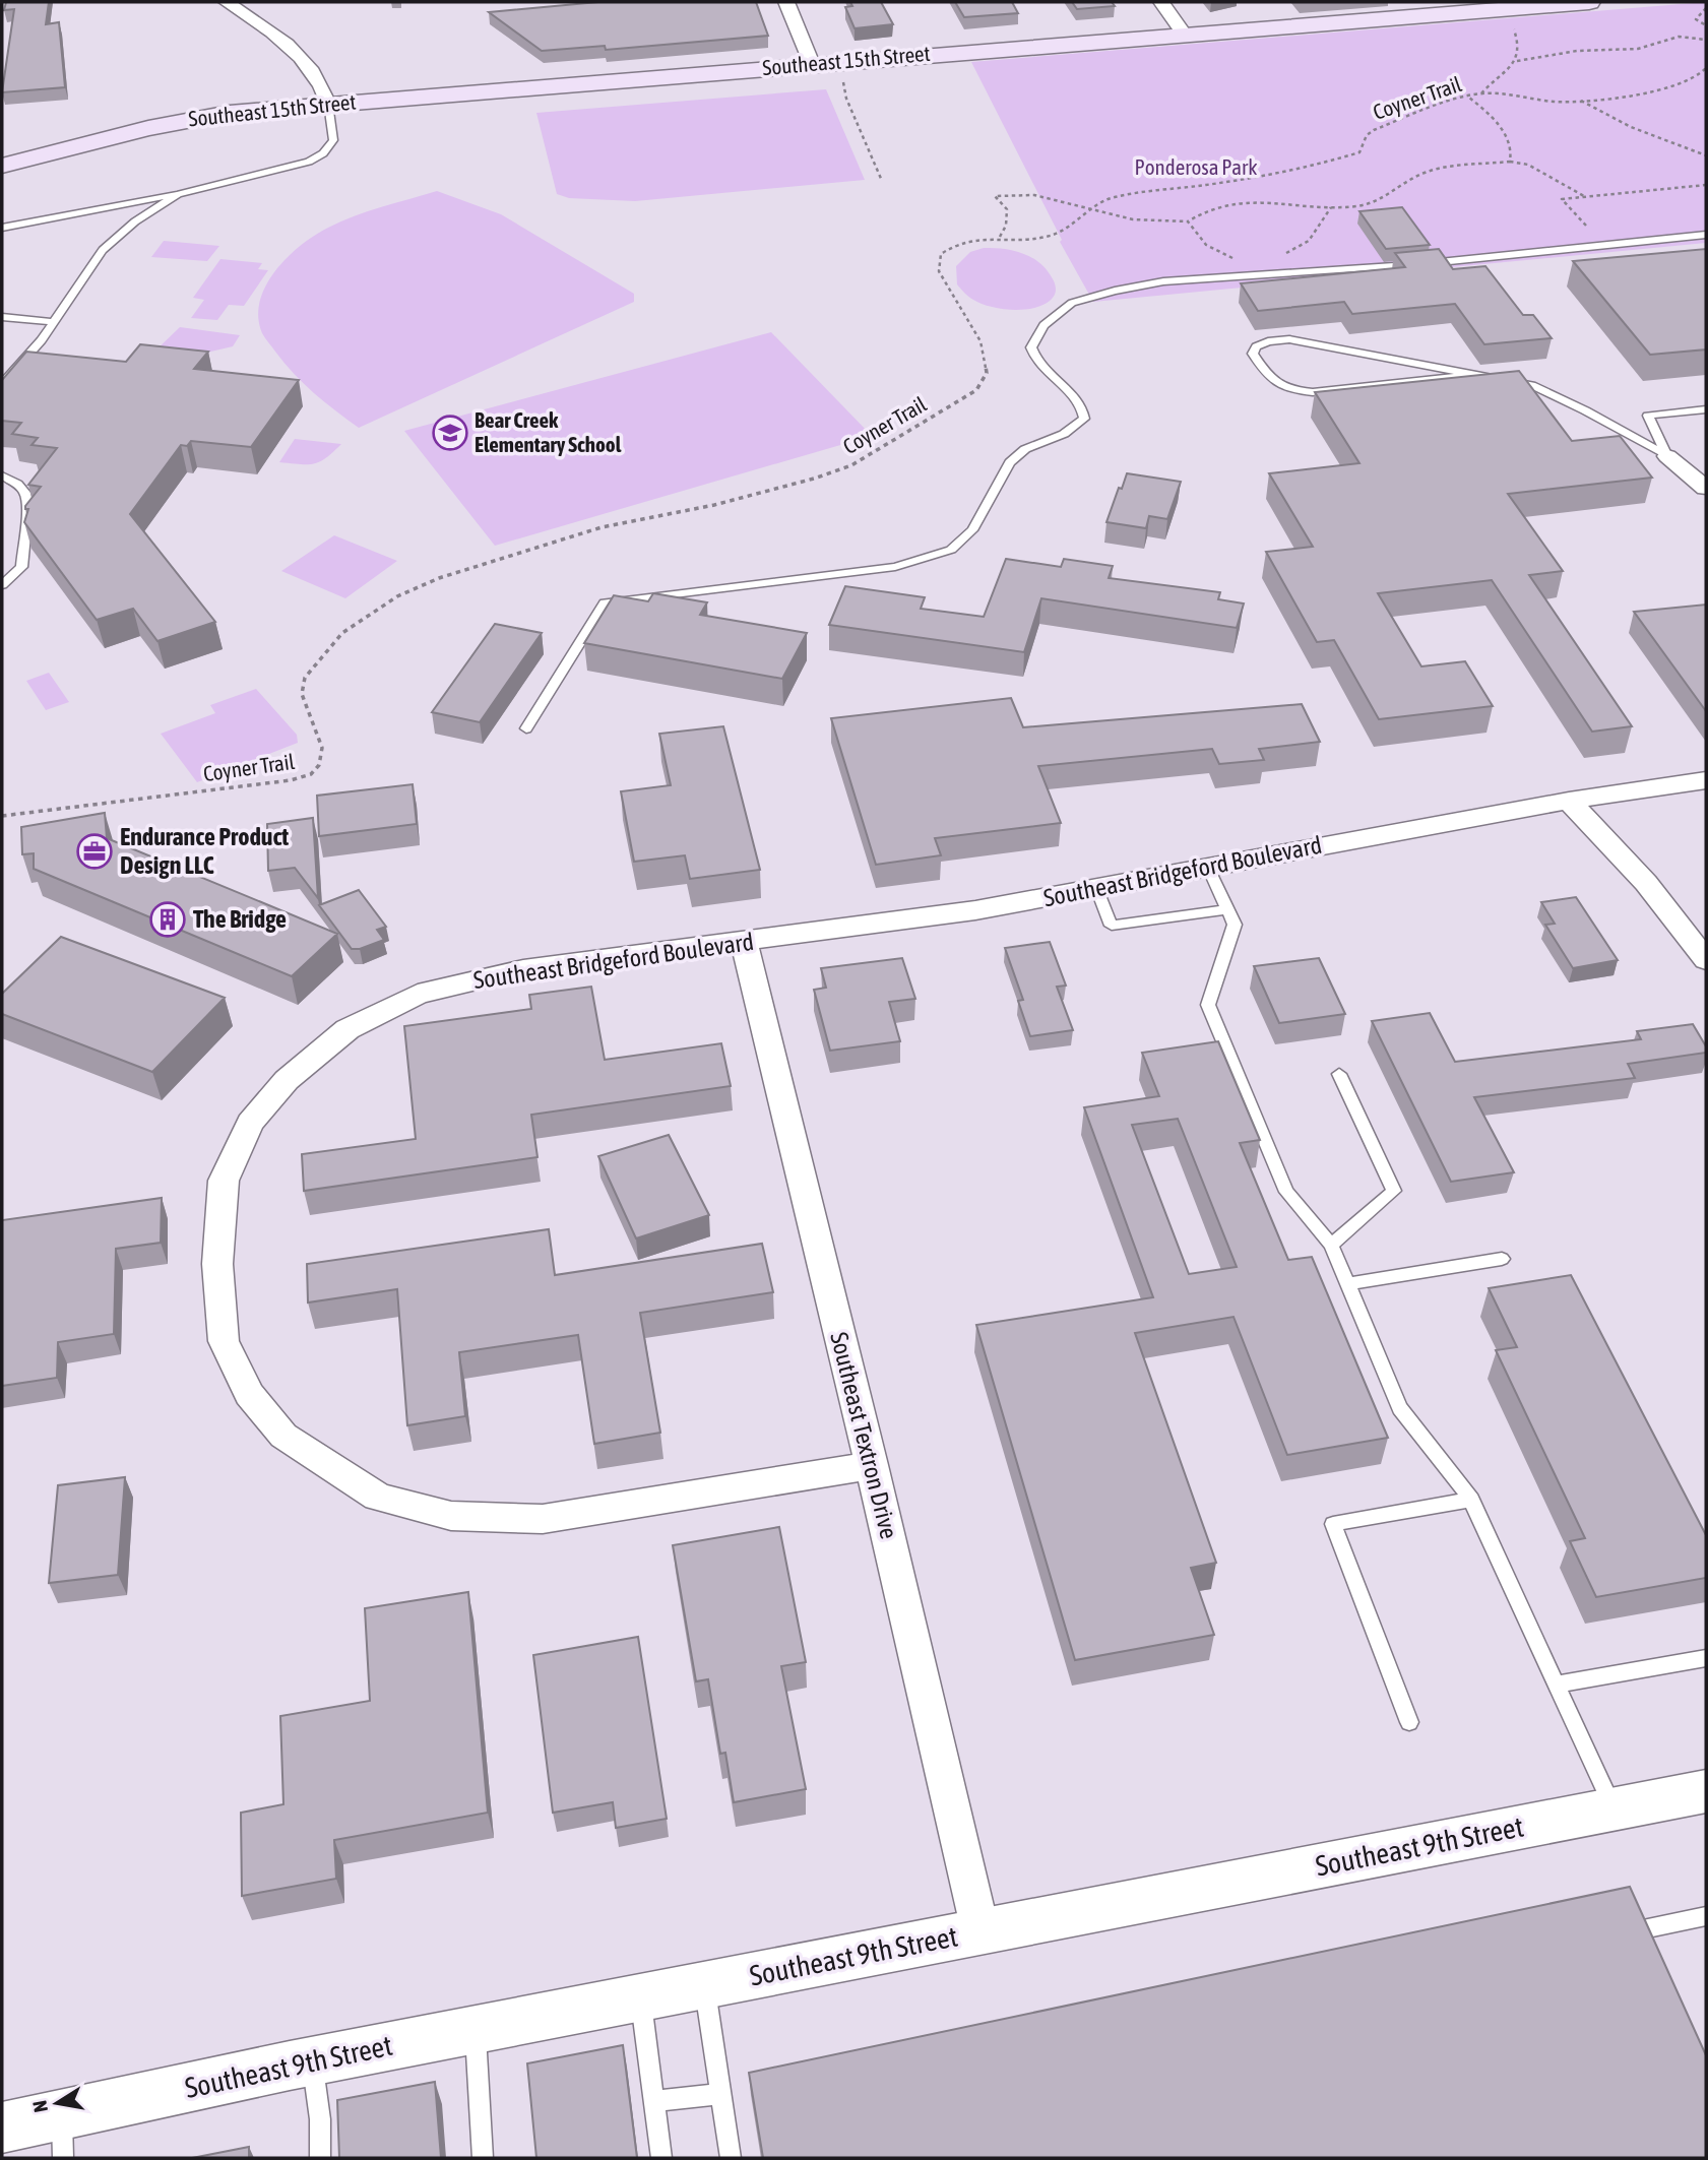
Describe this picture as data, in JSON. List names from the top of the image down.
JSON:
{
  "streets": {
    "main road": ["Southeast 15th Street"],
    "street": ["Southeast Bridgeford Boulevard", "Southeast Textron Drive", "Southeast 9th Street"],
    "path": ["Coyner Trail"]
  },
  "crossings": [
    ["Southeast Bridgeford Boulevard", "Southeast Textron Drive"],
    ["Southeast Textron Drive", "Southeast 9th Street"]
  ],
  "parks": ["Ponderosa Park"],
  "places": {
    "school or university": ["Bear Creek Elementary School"],
    "office": ["Endurance Product Design LLC"],
    "building": ["The Bridge"]
  },
  "north": "left"
}
